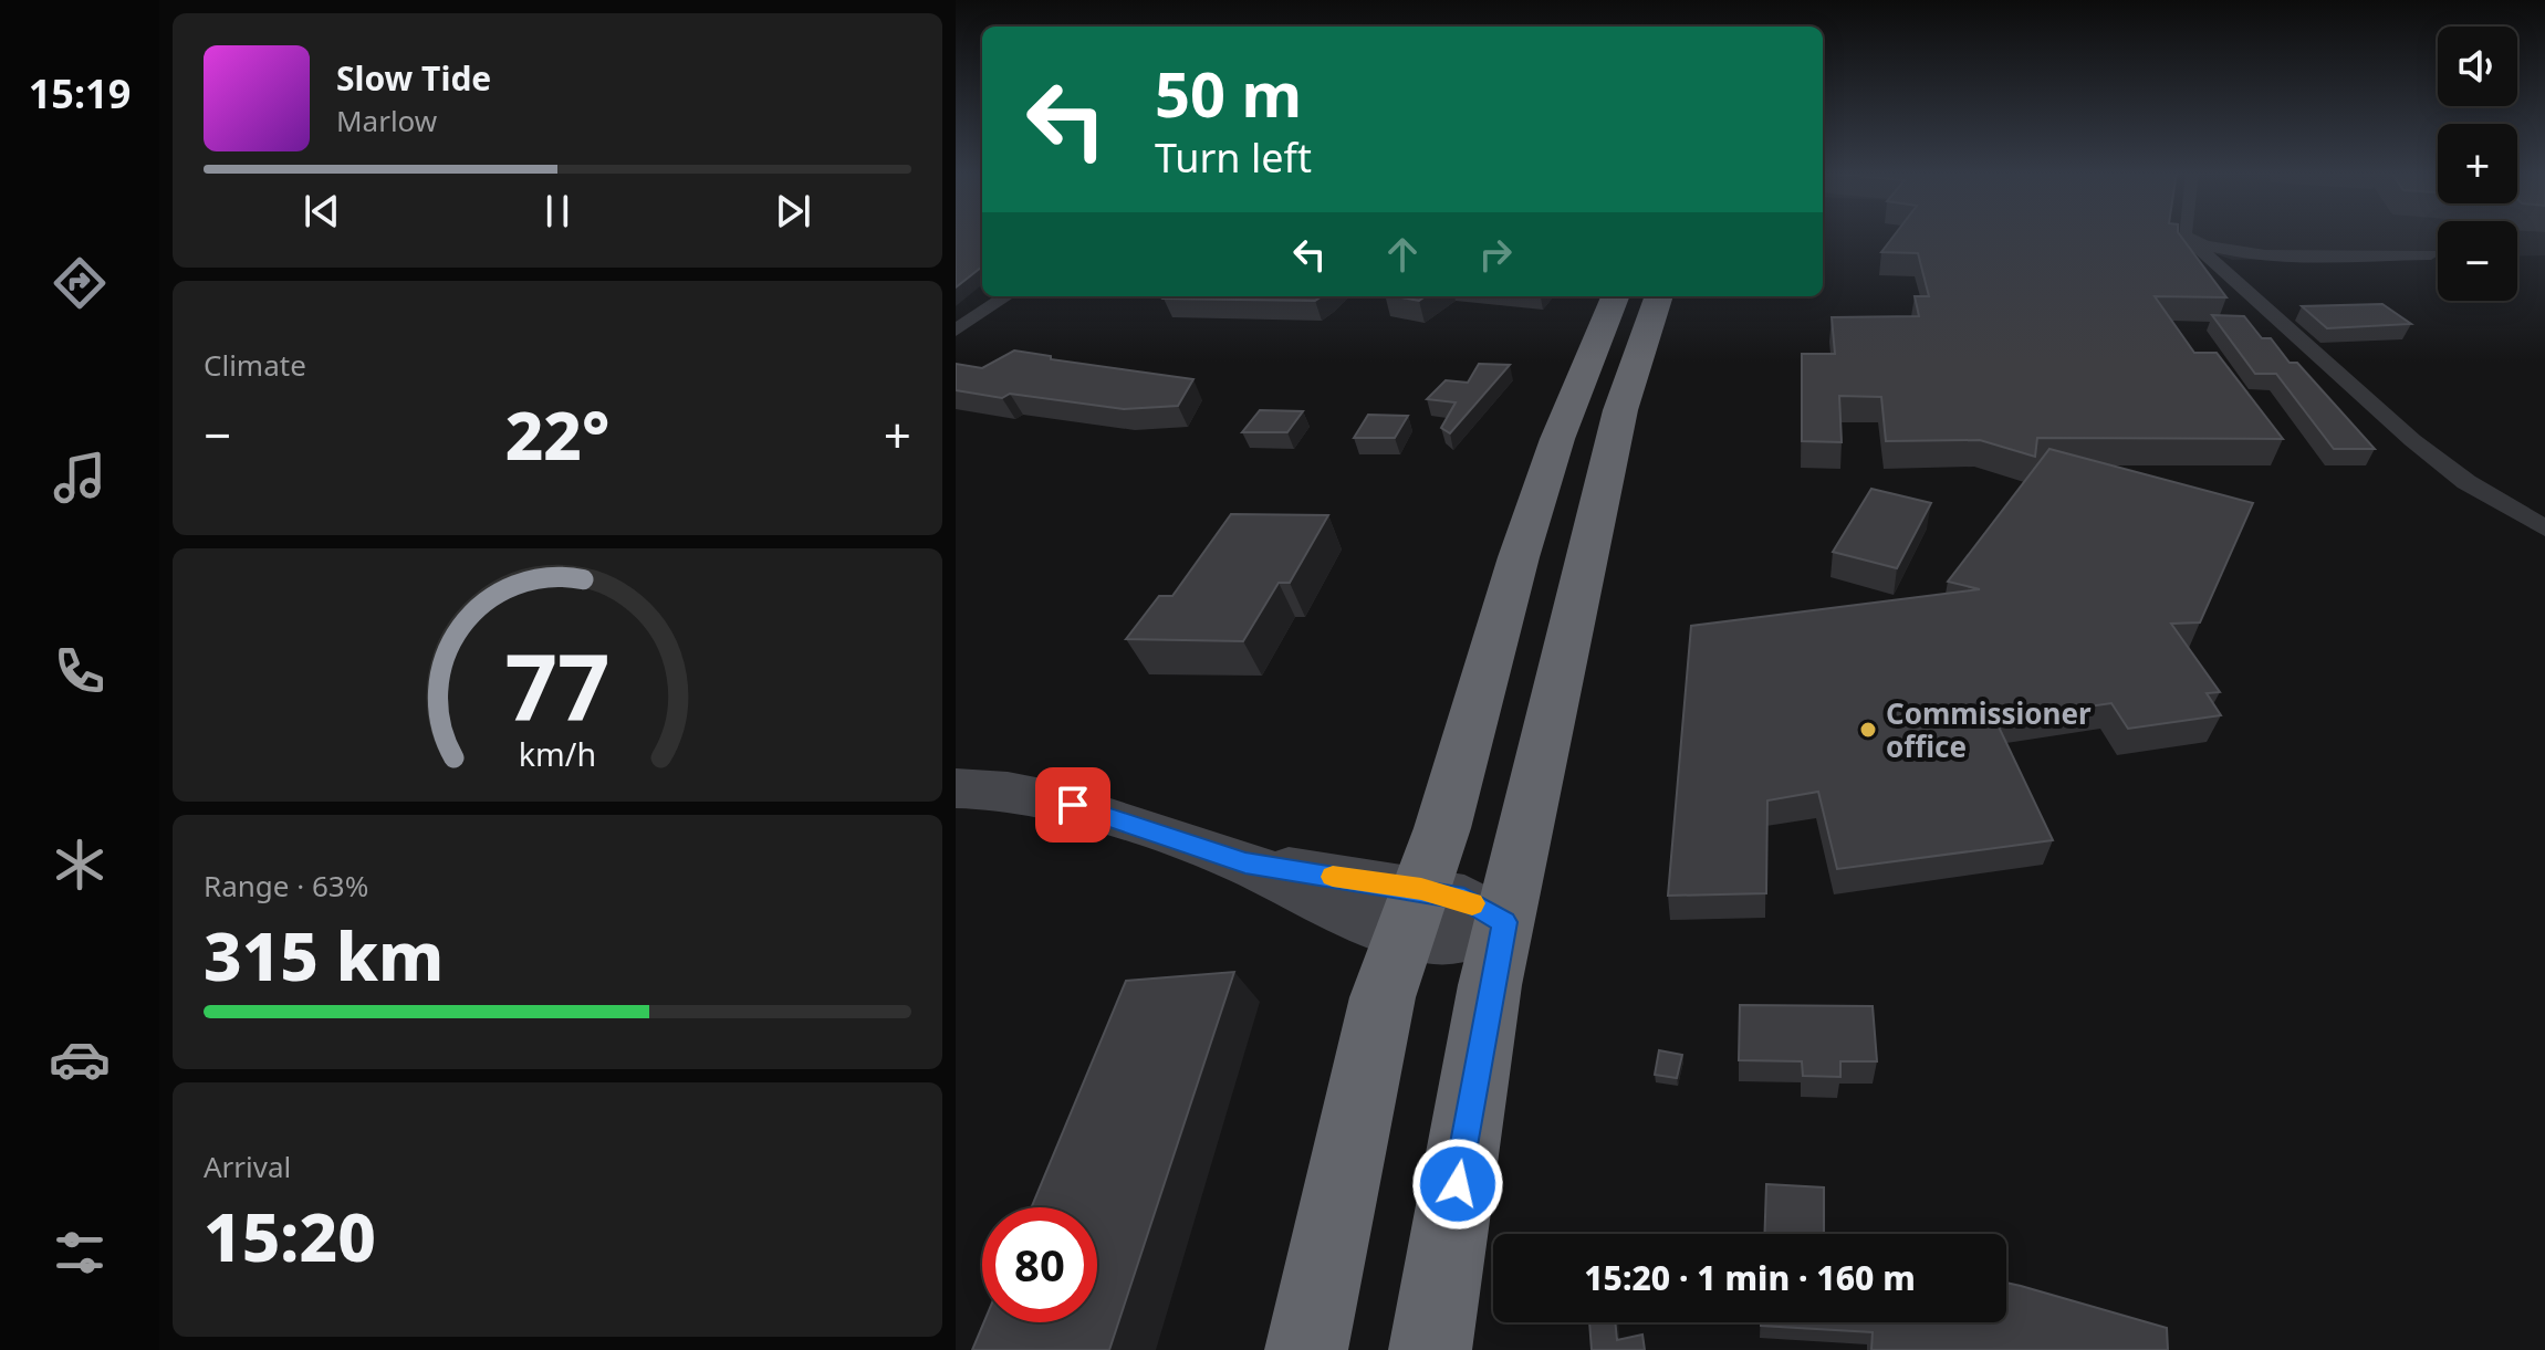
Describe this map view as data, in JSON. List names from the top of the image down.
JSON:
{
  "places": ["Commissioner office"],
  "page": {
    "tabs": "15:19",
    "map_buttons": ["+", "−"],
    "turn": ["50 m", "Turn left"],
    "song": ["Slow Tide", "Marlow"],
    "tile": [
      "Climate",
      ["Range · 63%", "315 km"],
      ["Arrival", "15:20"]
    ],
    "heat": ["−", "22°", "+"],
    "limit": "80",
    "trip": "15:20 · 1 min · 160 m",
    "gauge": ["77", "km/h"]
  }
}
